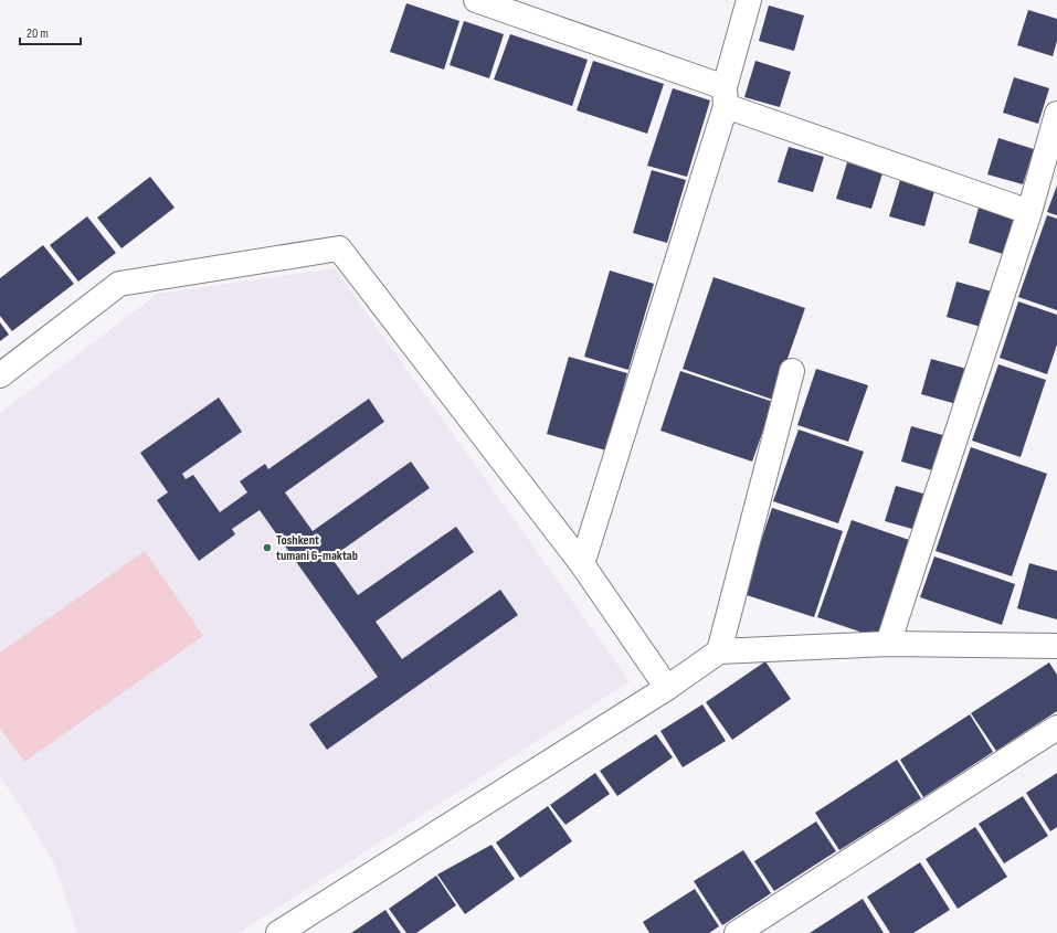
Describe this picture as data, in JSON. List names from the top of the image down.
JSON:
{
  "places": ["Toshkent tumani 6-maktab"],
  "scale_bar": "20 m"
}
